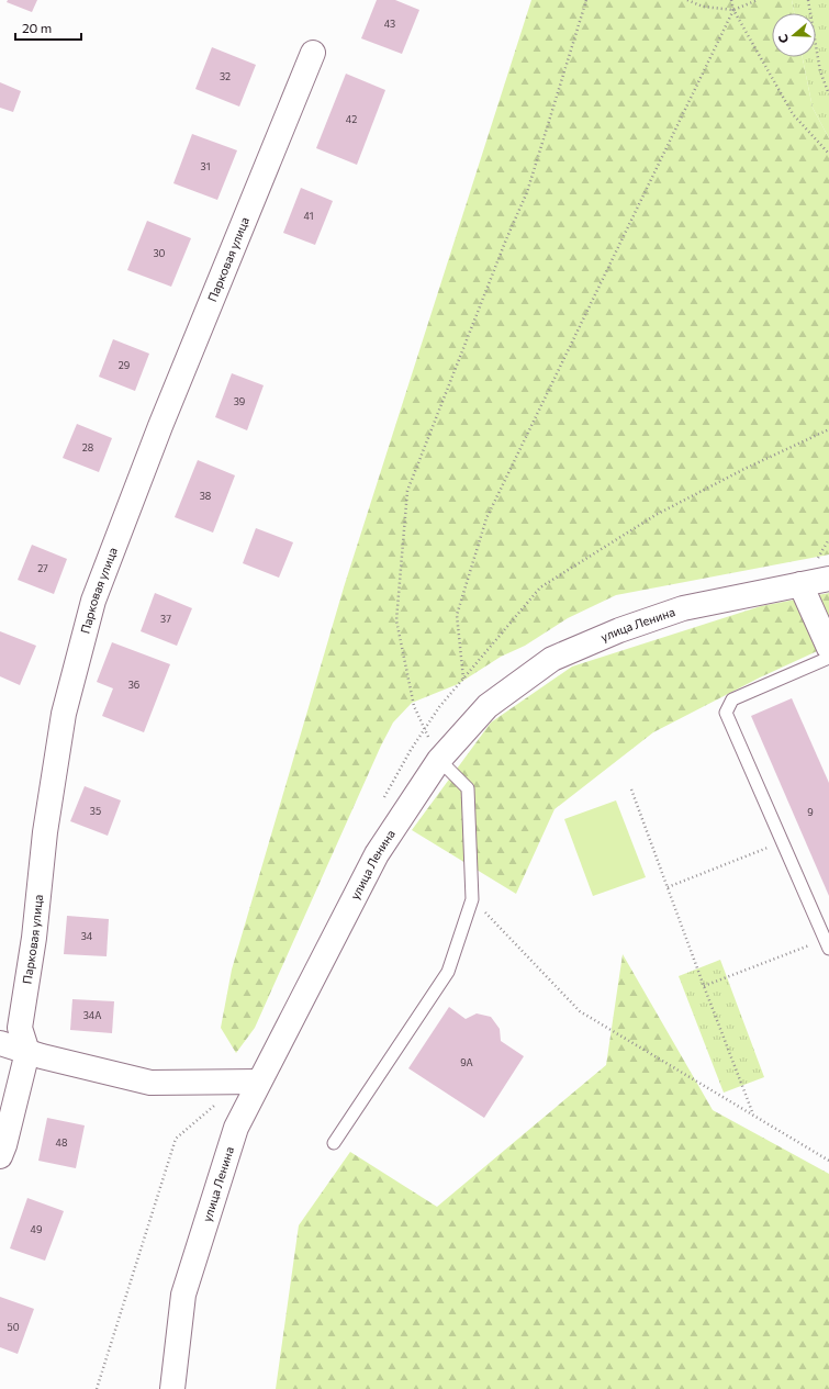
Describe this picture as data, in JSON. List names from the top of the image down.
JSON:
{
  "streets": {
    "street": ["Парковая улица", "улица Ленина"]
  },
  "house_numbers": [
    "43",
    "32",
    "42",
    "31",
    "41",
    "30",
    "29",
    "39",
    "28",
    "38",
    "27",
    "37",
    "36",
    "35",
    "9",
    "34",
    "34А",
    "9А",
    "48",
    "49",
    "50"
  ],
  "scale_bar": "20 m",
  "north": "left"
}
